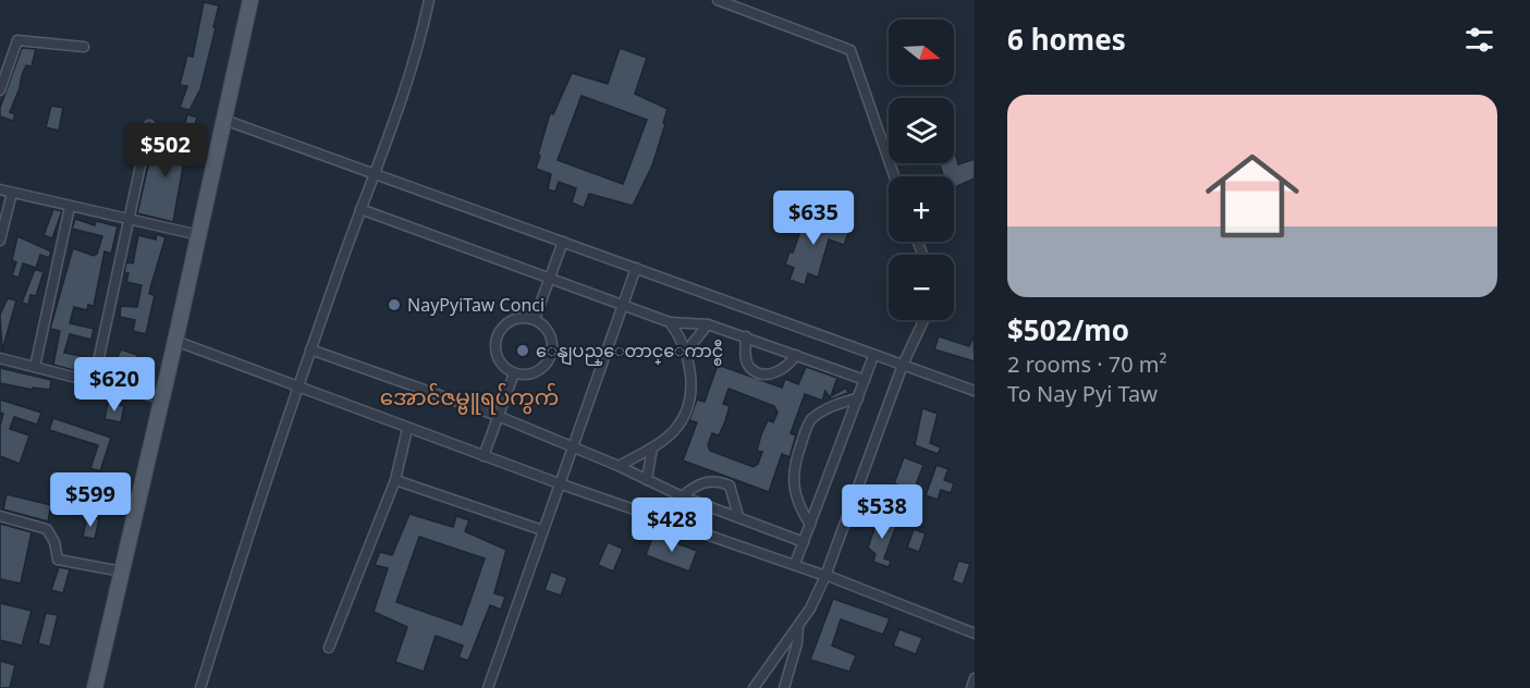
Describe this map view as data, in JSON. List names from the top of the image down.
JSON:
{
  "districts": ["အောင်ဇမ္ဗူရပ်ကွက်"],
  "places": ["NayPyiTaw Conci", "ေနျပည္ေတာင္ေကာင္စီ"],
  "north": "right",
  "page": {
    "heading": "6 homes",
    "map_buttons": ["+", "−"],
    "list": [
      {
        "name": "$502/mo",
        "note": "2 rooms · 70 m² · To Nay Pyi Taw"
      }
    ],
    "price": [
      "$502",
      "$635",
      "$620",
      "$599",
      "$538",
      "$428"
    ]
  }
}
